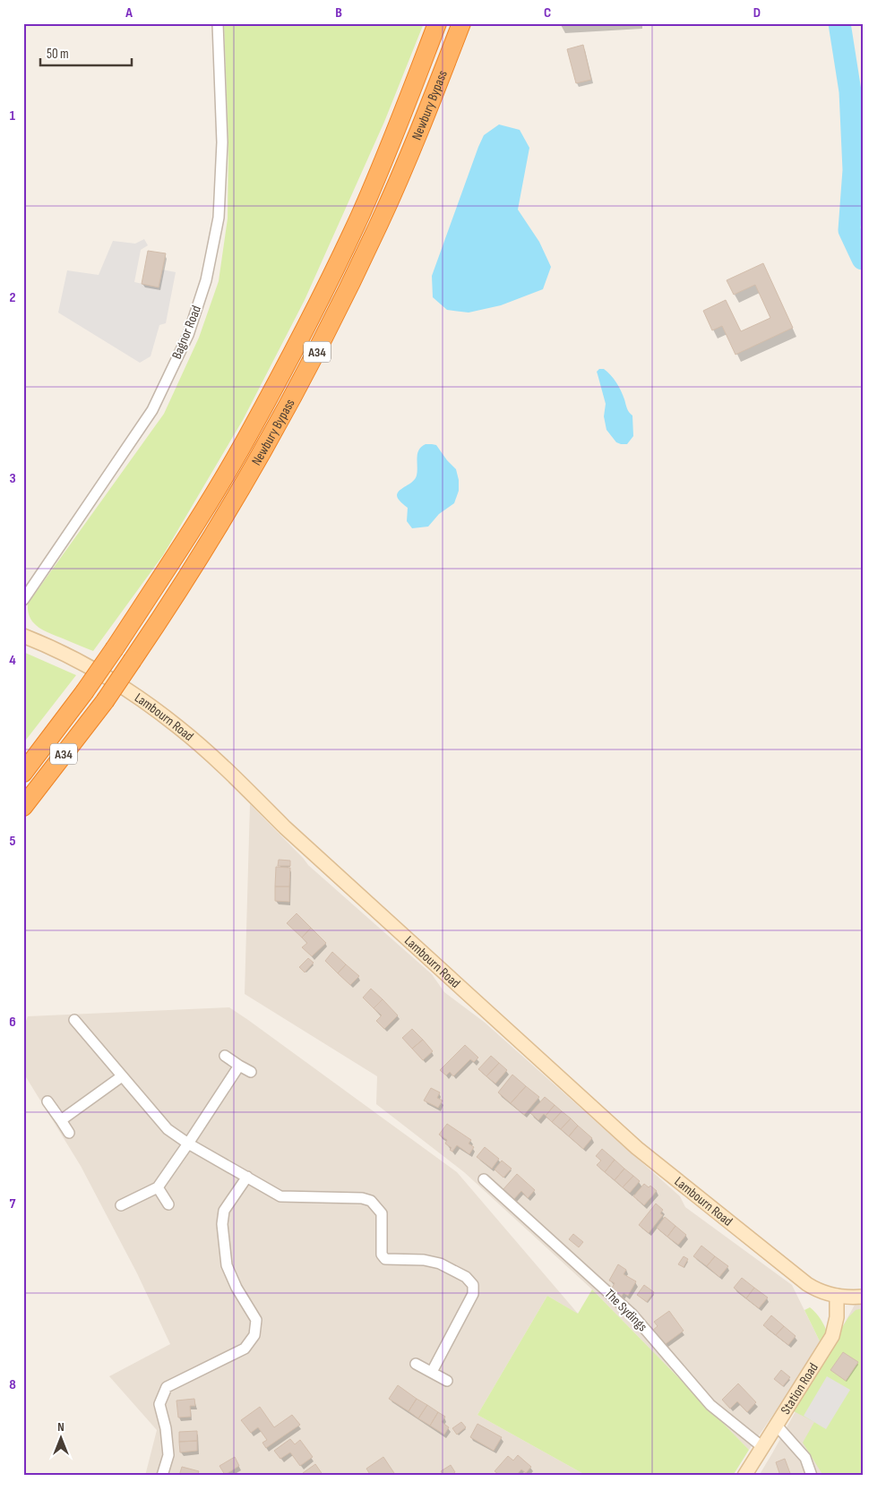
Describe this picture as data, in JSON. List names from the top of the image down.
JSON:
{
  "streets": {
    "highway": ["Newbury Bypass", "A34"],
    "street": [
      "Bagnor Road",
      "Lambourn Road",
      "The Sydings",
      "Station Road"
    ]
  },
  "crossings": [
    ["Lambourn Road", "Station Road"],
    ["The Sydings", "Station Road"]
  ],
  "scale_bar": "50 m",
  "north": "top",
  "grid": {
    "columns": [
      "A",
      "B",
      "C",
      "D"
    ],
    "rows": [
      "1",
      "2",
      "3",
      "4",
      "5",
      "6",
      "7",
      "8"
    ]
  }
}
